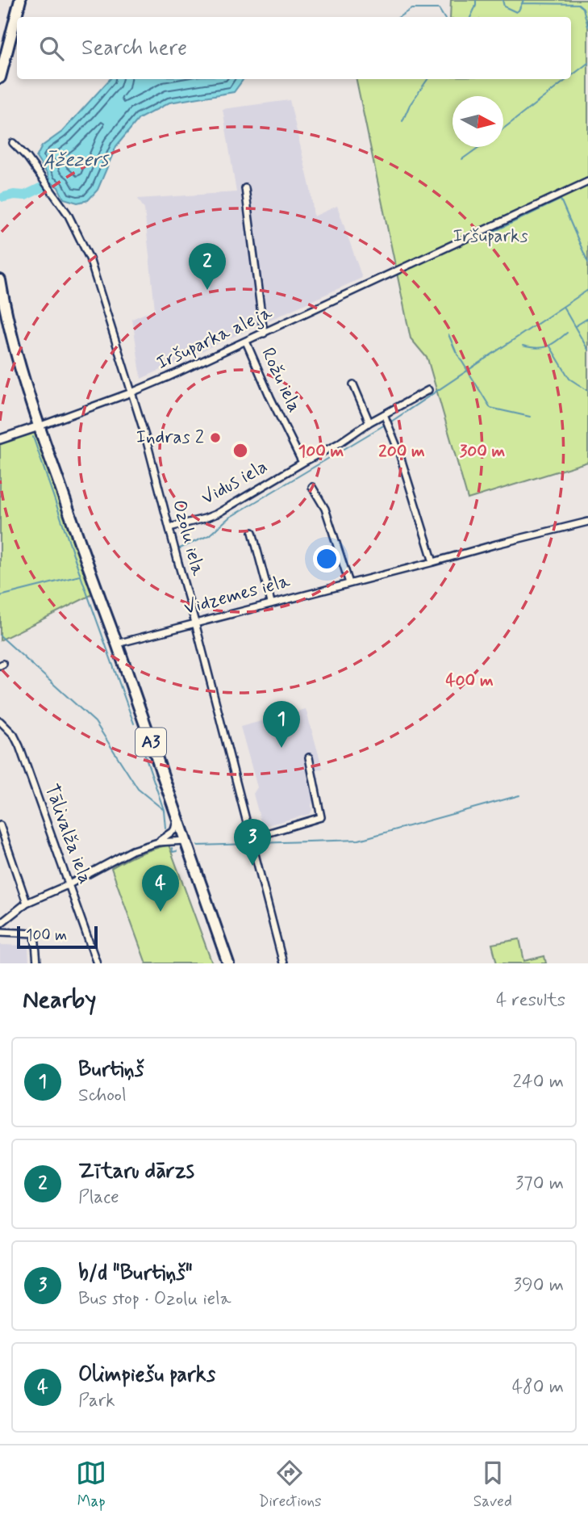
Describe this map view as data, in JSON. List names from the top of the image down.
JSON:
{
  "streets": {
    "highway": ["A3"],
    "street": [
      "Iršuparka aleja",
      "Rožu iela",
      "Vidus iela",
      "Ozolu iela",
      "Vidzemes iela",
      "Tālivalža iela"
    ]
  },
  "crossings": [
    ["Iršuparka aleja", "Rožu iela"],
    ["Iršuparka aleja", "Ozolu iela"],
    ["Iršuparka aleja", "A3"],
    ["Rožu iela", "Vidus iela"],
    ["Vidus iela", "Ozolu iela"],
    ["Ozolu iela", "Vidzemes iela"],
    ["Vidzemes iela", "A3"]
  ],
  "water": ["Āžezers"],
  "parks": ["Iršuparks"],
  "places": ["Indras 2"],
  "scale_bar": "100 m",
  "north": "right",
  "page": {
    "search": "Search here",
    "pins": [
      "2",
      "1",
      "3",
      "4"
    ],
    "scale": "100 m",
    "heading": ["Nearby", "4 results"],
    "list": [
      {
        "mark": "1",
        "name": "Burtiņš",
        "note": "School",
        "value": "240 m"
      },
      {
        "mark": "2",
        "name": "Zītaru dārzs",
        "note": "Place",
        "value": "370 m"
      },
      {
        "mark": "3",
        "name": "b/d \"Burtiņš\"",
        "note": "Bus stop · Ozolu iela",
        "value": "390 m"
      },
      {
        "mark": "4",
        "name": "Olimpiešu parks",
        "note": "Park",
        "value": "480 m"
      }
    ],
    "nav": ["Map", "Directions", "Saved"]
  },
  "rings": [
    "100 m",
    "200 m",
    "300 m",
    "400 m"
  ]
}
